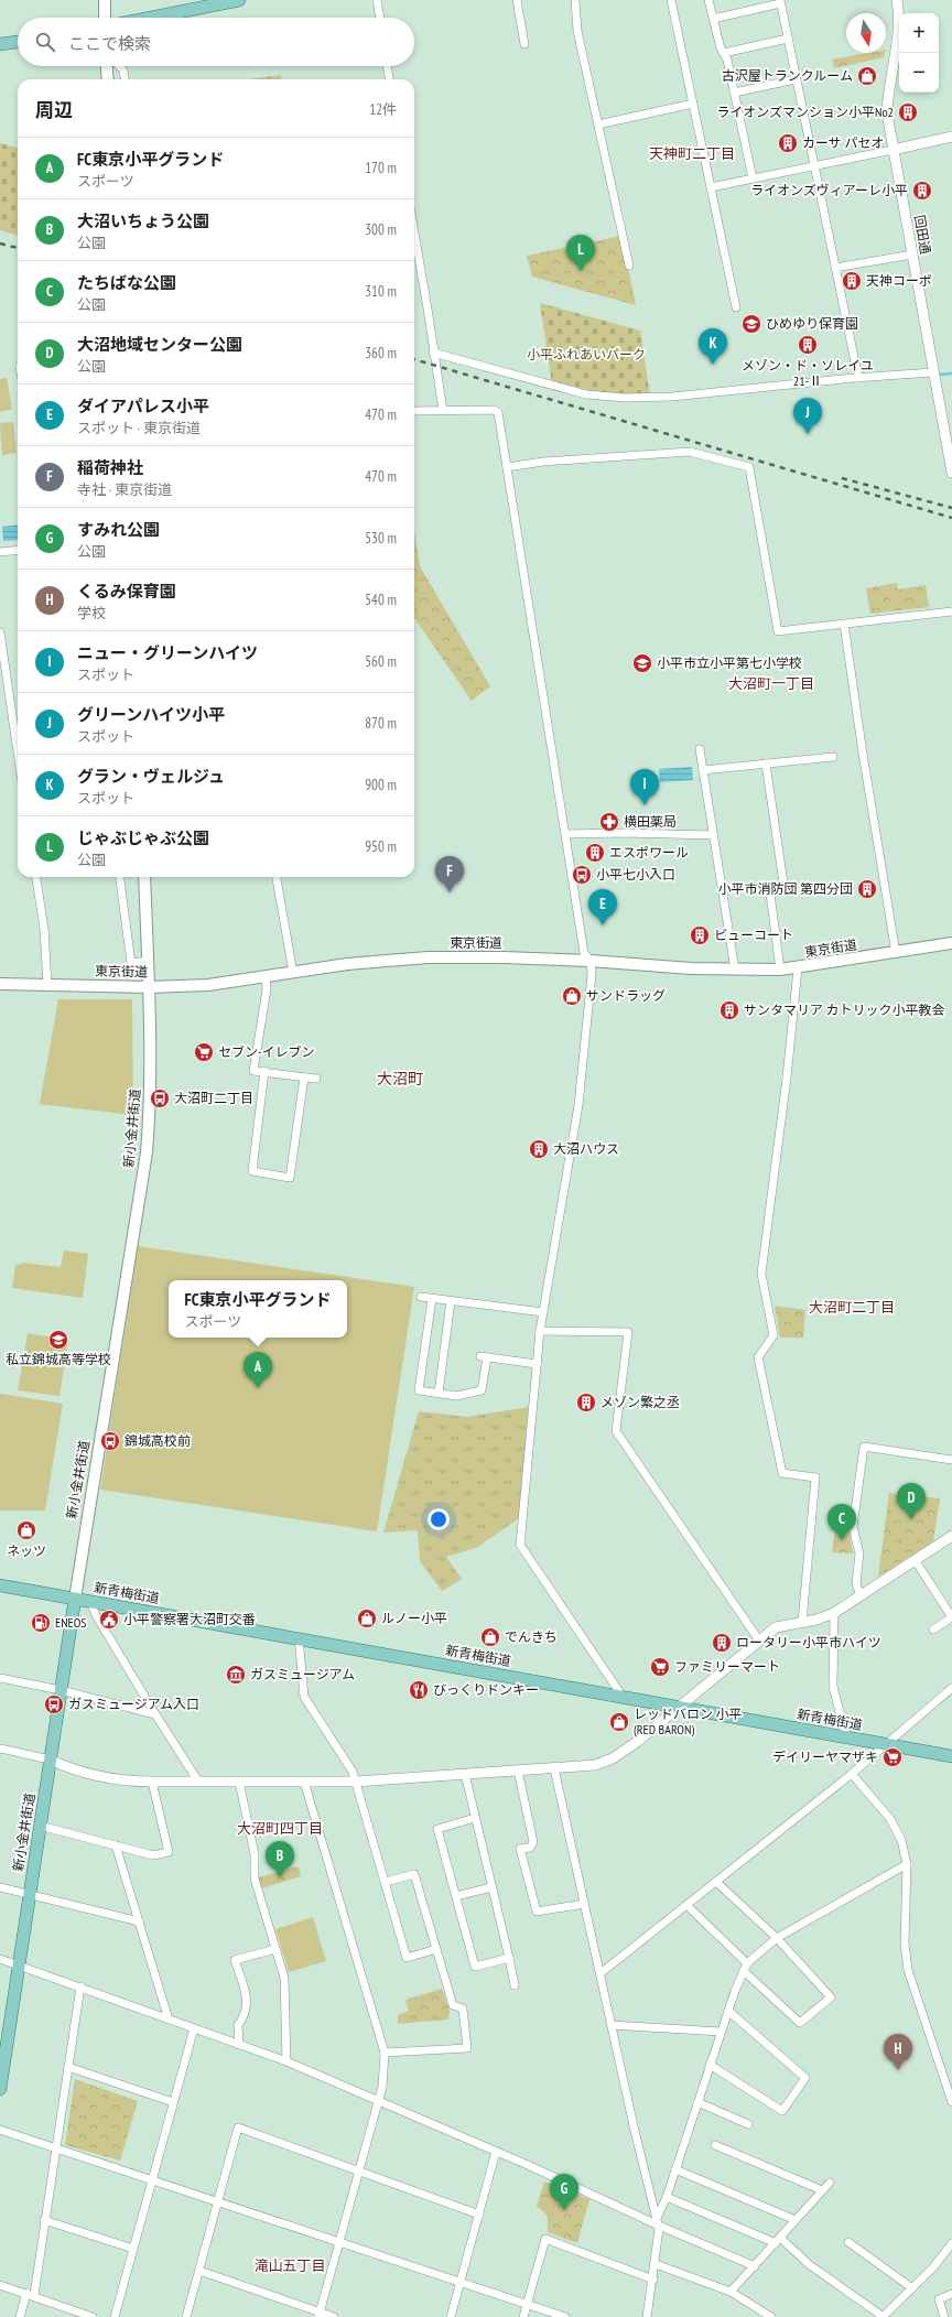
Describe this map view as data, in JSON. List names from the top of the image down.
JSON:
{
  "streets": {
    "main road": ["東京街道", "新小金井街道", "新青梅街道"],
    "street": ["回田通"]
  },
  "crossings": [
    ["東京街道", "新小金井街道"],
    ["新小金井街道", "新青梅街道"]
  ],
  "districts": [
    "天神町二丁目",
    "大沼町一丁目",
    "大沼町",
    "大沼町二丁目",
    "大沼町四丁目",
    "滝山五丁目"
  ],
  "parks": ["小平ふれあいパーク"],
  "places": {
    "shop": [
      "古沢屋トランクルーム",
      "サンドラッグ",
      "ネッツ",
      "ルノー小平",
      "でんきち",
      "レッドバロン 小平 (RED BARON)"
    ],
    "building": [
      "ライオンズマンション小平No2",
      "カーサ パセオ",
      "ライオンズヴィアーレ小平",
      "天神コーポ",
      "メゾン・ド・ソレイユ 21-Ⅱ",
      "エスポワール",
      "小平市消防団 第四分団",
      "ビューコート",
      "サンタマリア カトリック小平教会",
      "大沼ハウス",
      "メゾン繁之丞",
      "ロータリー小平市ハイツ"
    ],
    "school or university": ["ひめゆり保育園", "小平市立小平第七小学校", "私立錦城高等学校"],
    "pharmacy": ["横田薬局"],
    "bus stop": [
      "小平七小入口",
      "大沼町二丁目",
      "錦城高校前",
      "ガスミュージアム入口"
    ],
    "supermarket": ["セブン-イレブン", "ファミリーマート", "デイリーヤマザキ"],
    "public building": ["小平警察署大沼町交番"],
    "fuel station": ["ENEOS"],
    "museum": ["ガスミュージアム"],
    "restaurant": ["びっくりドンキー"]
  },
  "north": "bottom",
  "page": {
    "map_buttons": ["+", "−"],
    "search": "ここで検索",
    "heading": ["周辺", "12件"],
    "list": [
      {
        "mark": "A",
        "name": "FC東京小平グランド",
        "note": "スポーツ",
        "value": "170 m"
      },
      {
        "mark": "B",
        "name": "大沼いちょう公園",
        "note": "公園",
        "value": "300 m"
      },
      {
        "mark": "C",
        "name": "たちばな公園",
        "note": "公園",
        "value": "310 m"
      },
      {
        "mark": "D",
        "name": "大沼地域センター公園",
        "note": "公園",
        "value": "360 m"
      },
      {
        "mark": "E",
        "name": "ダイアパレス小平",
        "note": "スポット · 東京街道",
        "value": "470 m"
      },
      {
        "mark": "F",
        "name": "稲荷神社",
        "note": "寺社 · 東京街道",
        "value": "470 m"
      },
      {
        "mark": "G",
        "name": "すみれ公園",
        "note": "公園",
        "value": "530 m"
      },
      {
        "mark": "H",
        "name": "くるみ保育園",
        "note": "学校",
        "value": "540 m"
      },
      {
        "mark": "I",
        "name": "ニュー・グリーンハイツ",
        "note": "スポット",
        "value": "560 m"
      },
      {
        "mark": "J",
        "name": "グリーンハイツ小平",
        "note": "スポット",
        "value": "870 m"
      },
      {
        "mark": "K",
        "name": "グラン・ヴェルジュ",
        "note": "スポット",
        "value": "900 m"
      },
      {
        "mark": "L",
        "name": "じゃぶじゃぶ公園",
        "note": "公園",
        "value": "950 m"
      }
    ],
    "pins": [
      "L",
      "K",
      "J",
      "I",
      "F",
      "E",
      "A",
      "D",
      "C",
      "B",
      "H",
      "G"
    ],
    "popup": ["FC東京小平グランド", "スポーツ"]
  }
}
